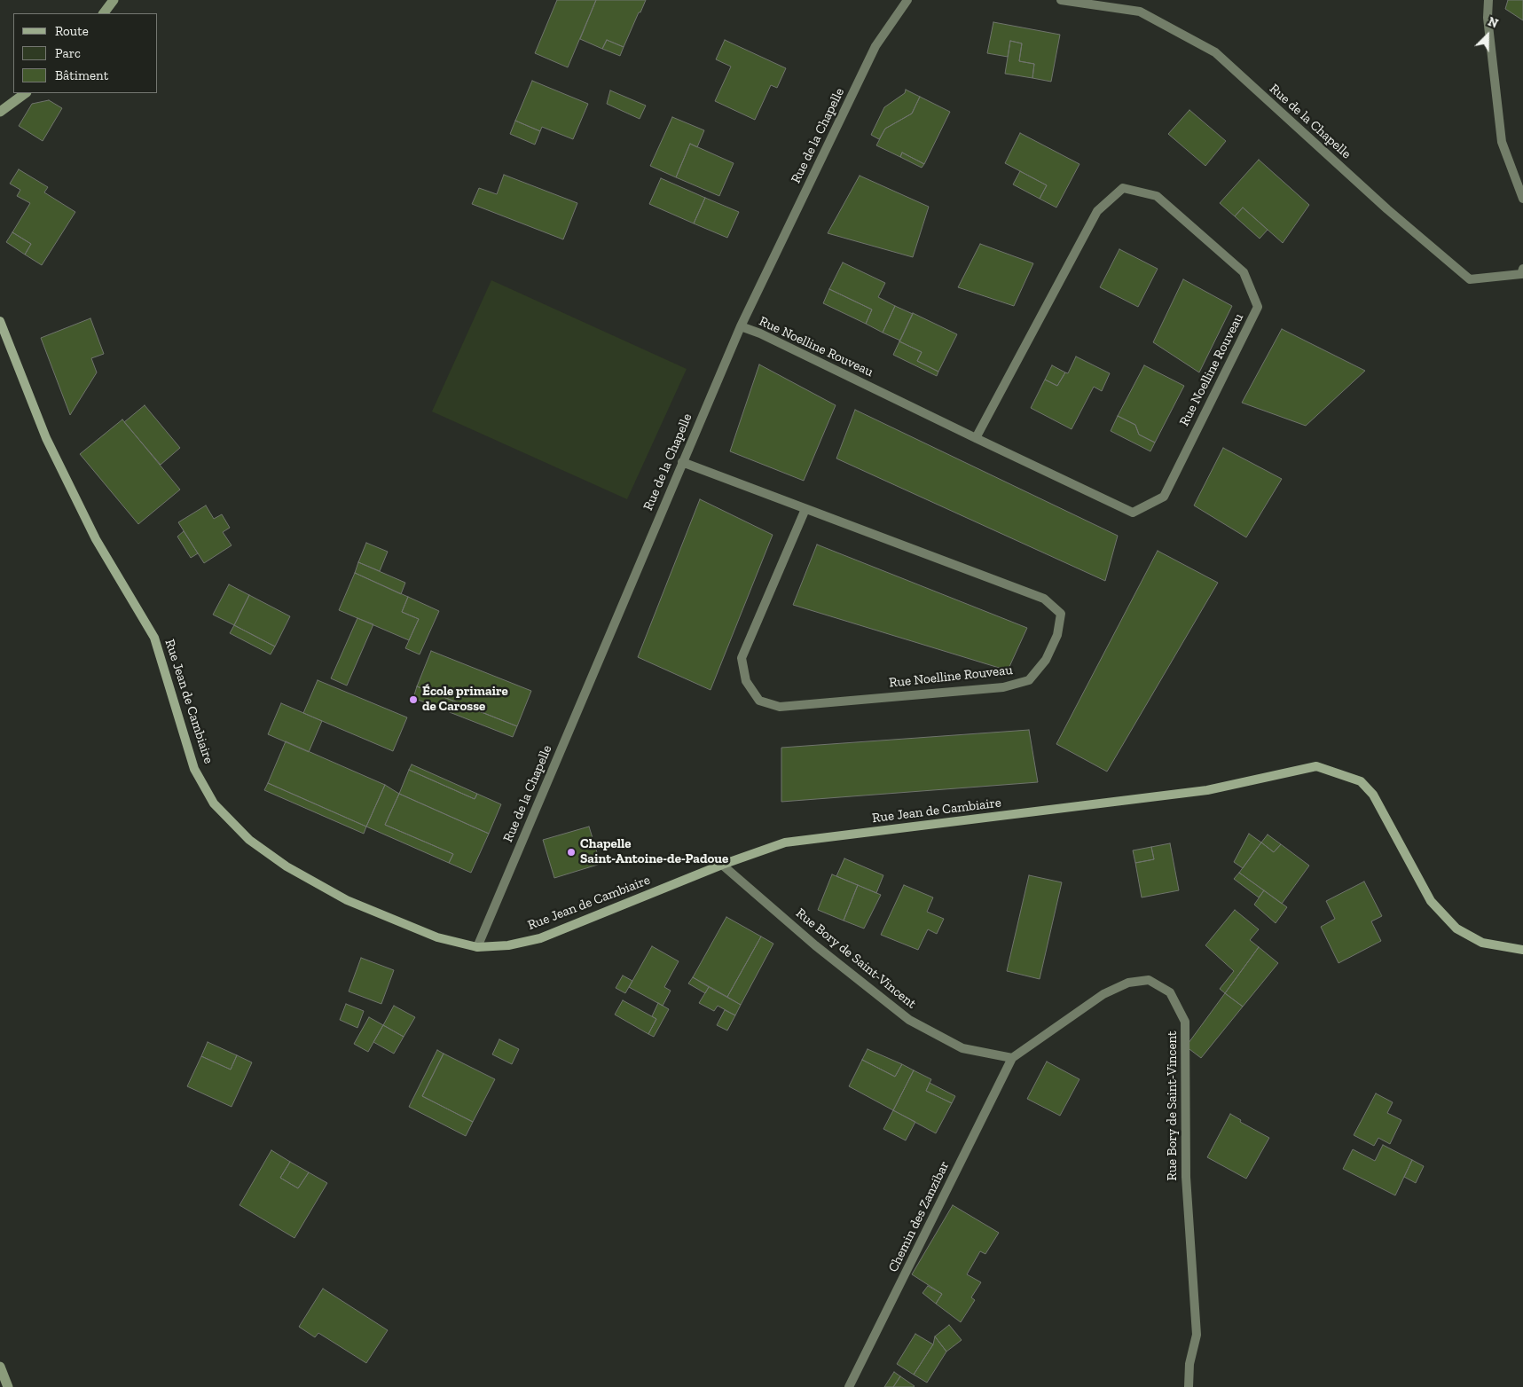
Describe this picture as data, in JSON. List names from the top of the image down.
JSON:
{
  "streets": {
    "main road": ["Rue Jean de Cambiaire"],
    "street": [
      "Rue de la Chapelle",
      "Rue Noelline Rouveau",
      "Rue Bory de Saint-Vincent",
      "Chemin des Zanzibar"
    ]
  },
  "crossings": [
    ["Rue de la Chapelle", "Rue Noelline Rouveau"],
    ["Rue de la Chapelle", "Rue Jean de Cambiaire"],
    ["Rue Jean de Cambiaire", "Rue Bory de Saint-Vincent"],
    ["Rue Bory de Saint-Vincent", "Chemin des Zanzibar"]
  ],
  "places": ["École primaire de Carosse", "Chapelle Saint-Antoine-de-Padoue"],
  "legend": ["Route", "Parc", "Bâtiment"],
  "north": "top right"
}
